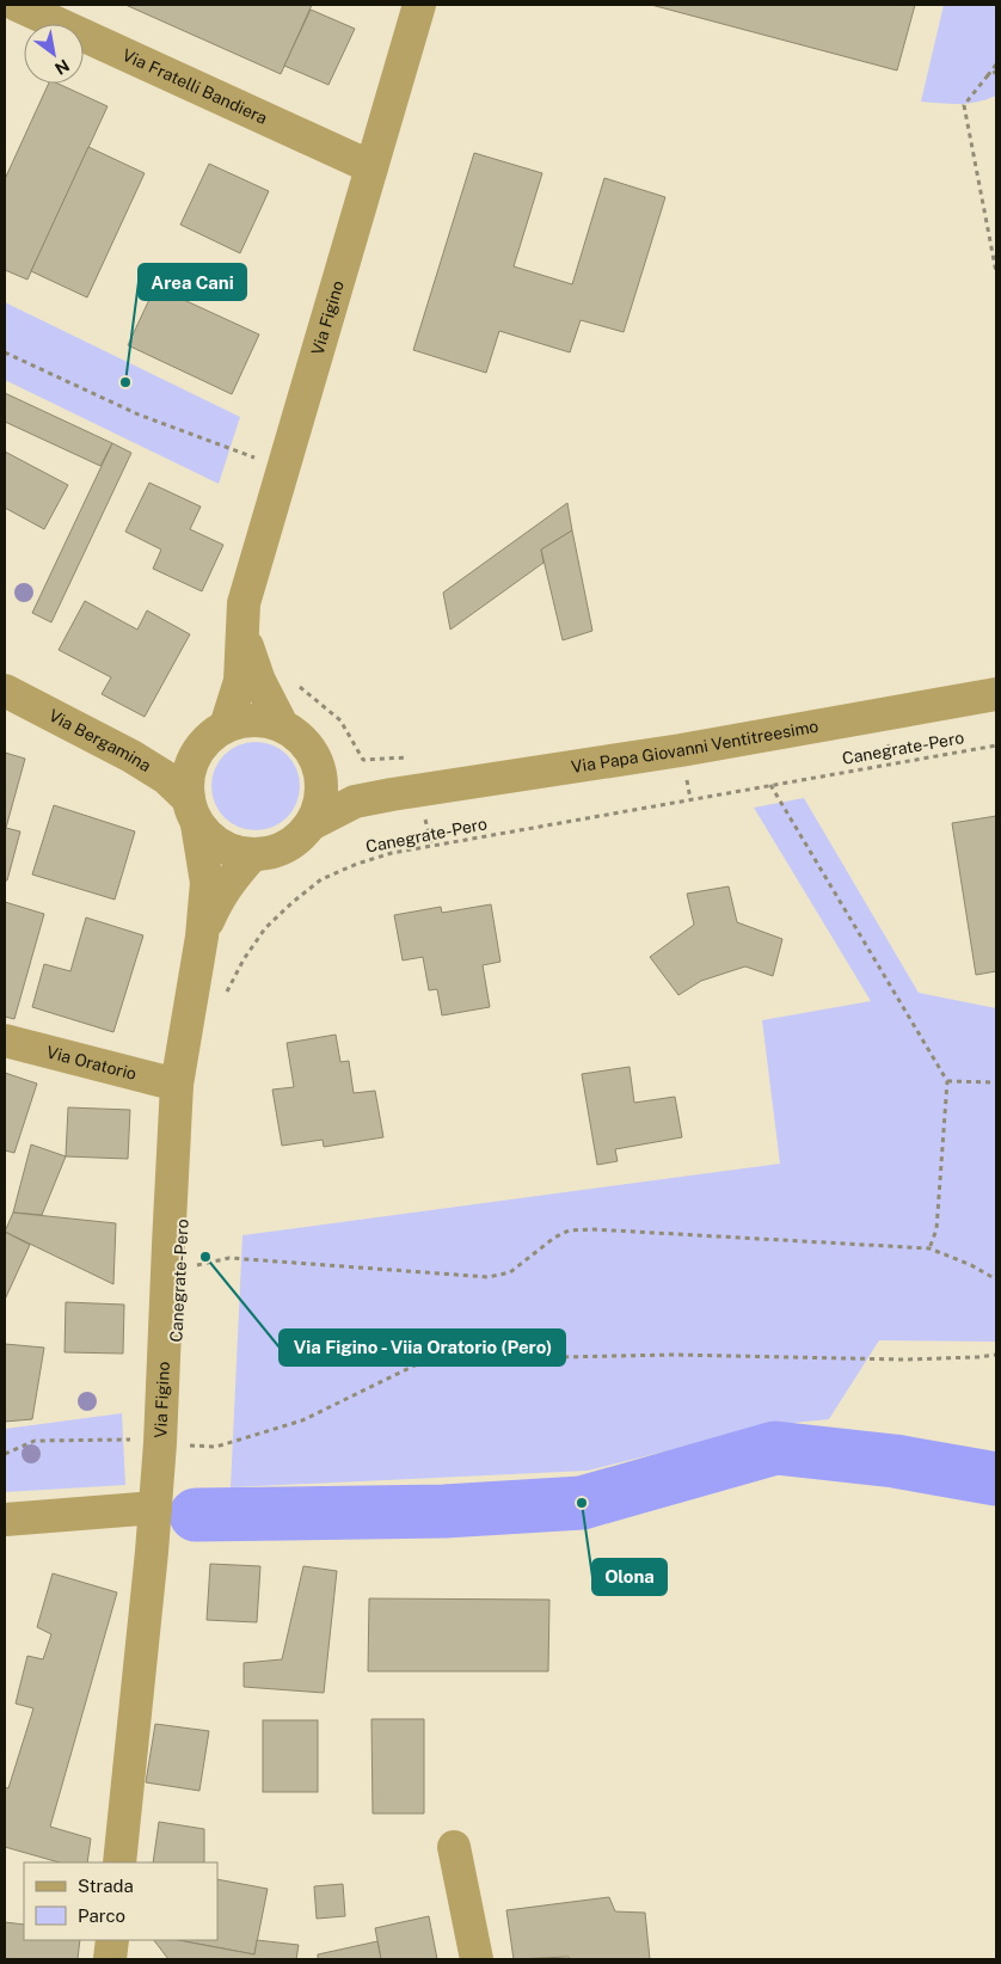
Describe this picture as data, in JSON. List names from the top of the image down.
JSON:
{
  "streets": {
    "street": [
      "Via Fratelli Bandiera",
      "Via Figino",
      "Via Bergamina",
      "Via Papa Giovanni Ventitreesimo",
      "Via Oratorio"
    ],
    "path": ["Canegrate-Pero"]
  },
  "crossings": [
    ["Via Fratelli Bandiera", "Via Figino"],
    ["Via Figino", "Via Bergamina"],
    ["Via Figino", "Via Papa Giovanni Ventitreesimo"],
    ["Via Figino", "Via Oratorio"],
    ["Via Bergamina", "Via Papa Giovanni Ventitreesimo"]
  ],
  "places": ["Area Cani", "Via Figino - Viia Oratorio (Pero)", "Olona"],
  "legend": ["Strada", "Parco"],
  "north": "bottom right"
}
